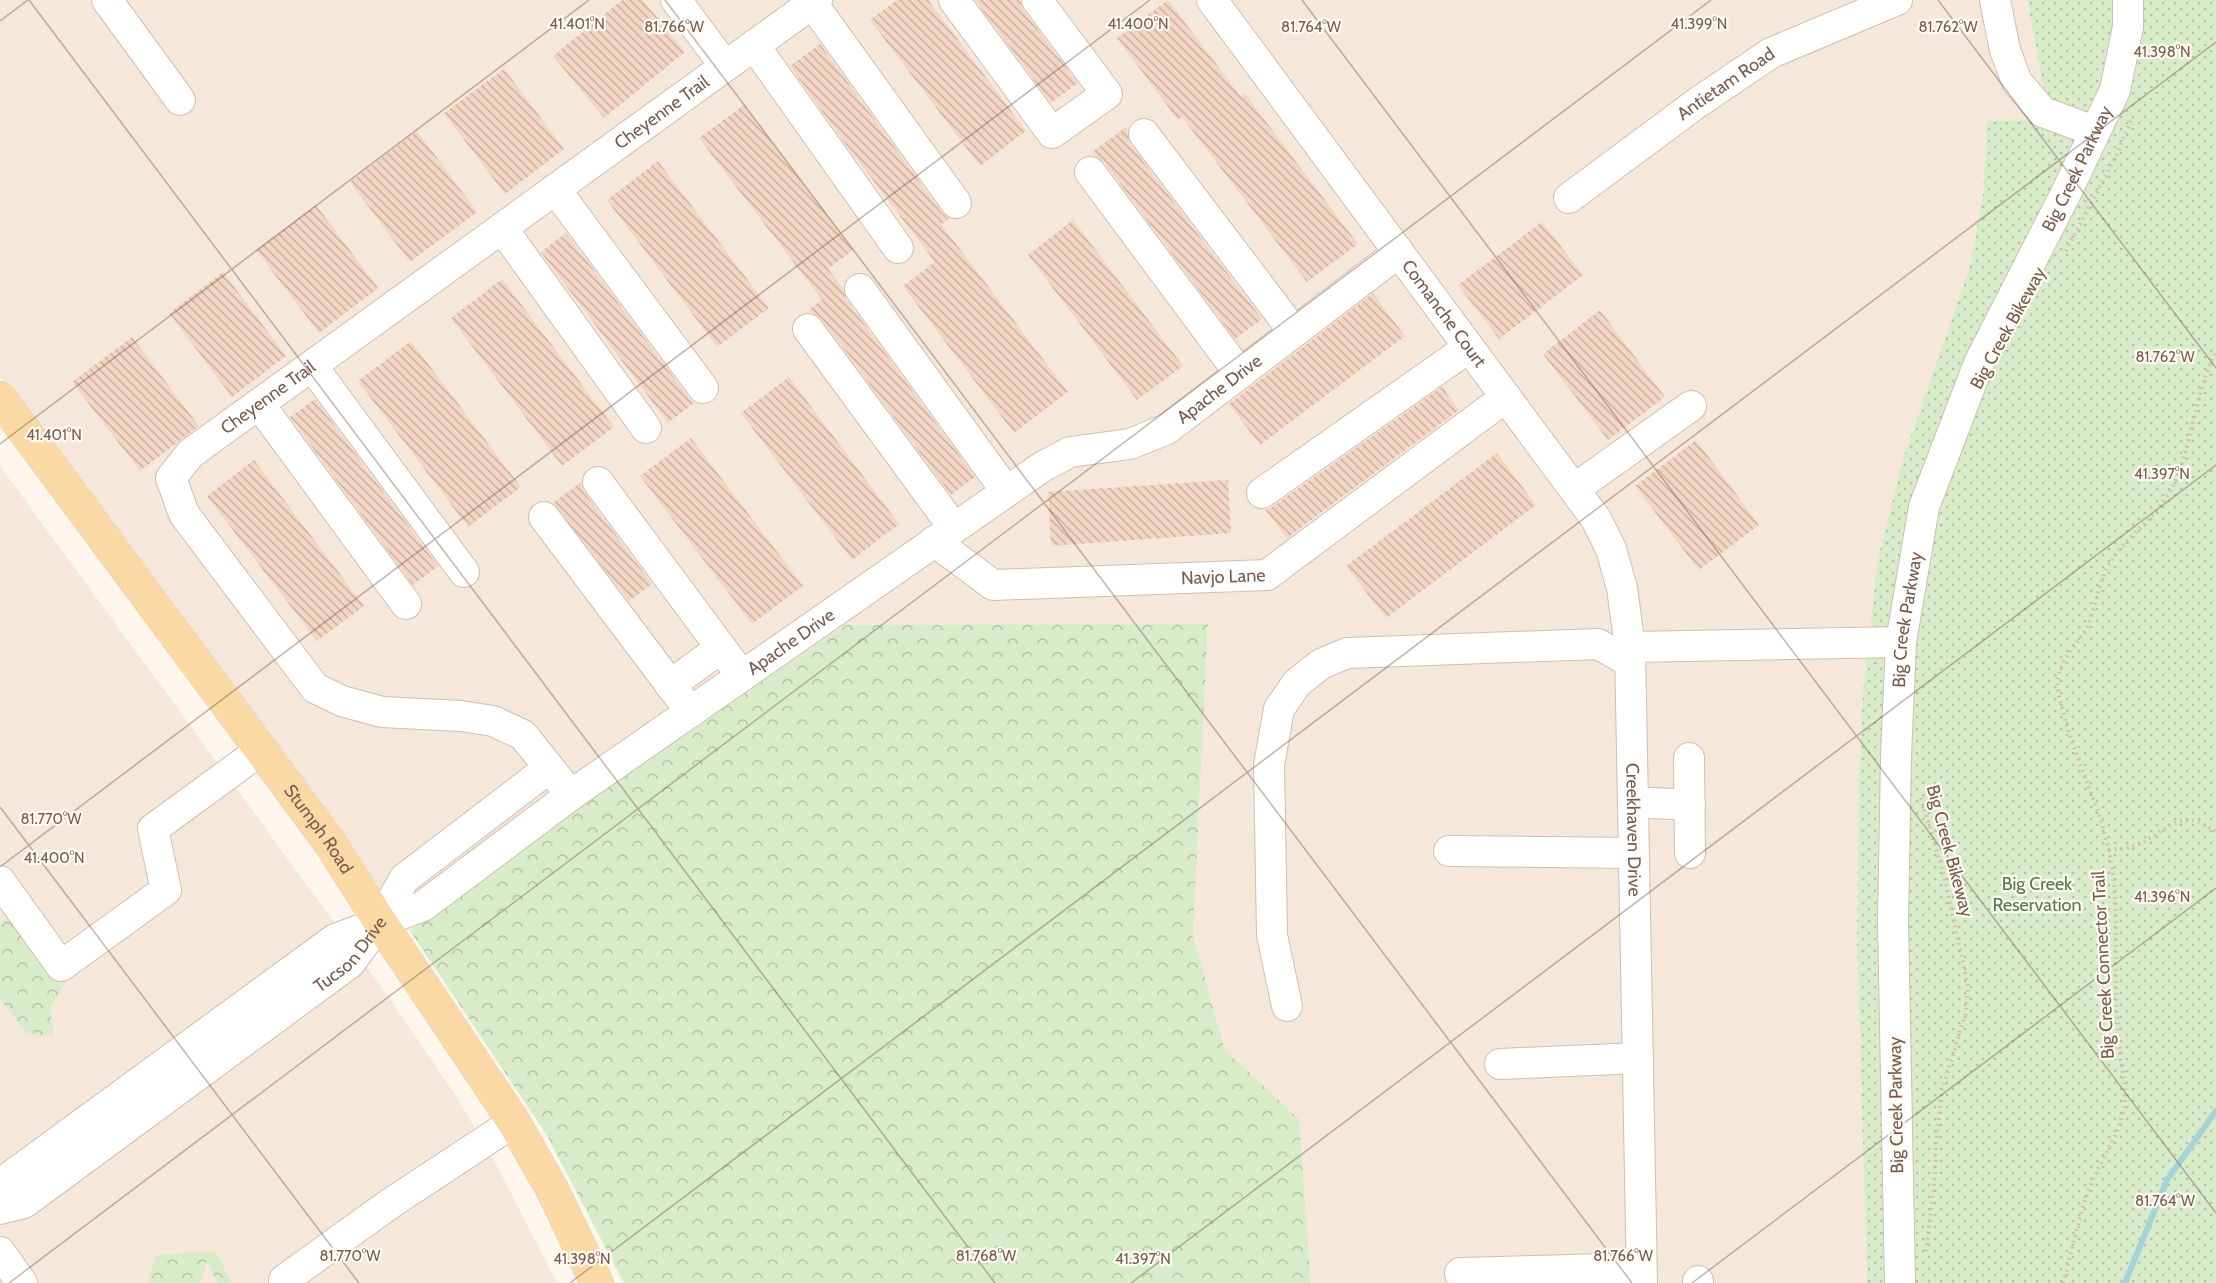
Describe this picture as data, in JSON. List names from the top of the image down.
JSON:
{
  "streets": {
    "main road": ["Stumph Road"],
    "street": [
      "Antietam Road",
      "Cheyenne Trail",
      "Big Creek Parkway",
      "Comanche Court",
      "Apache Drive",
      "Navjo Lane",
      "Creekhaven Drive",
      "Tucson Drive"
    ],
    "path": ["Big Creek Bikeway", "Big Creek Connector Trail"]
  },
  "crossings": [
    ["Cheyenne Trail", "Apache Drive"],
    ["Comanche Court", "Apache Drive"],
    ["Comanche Court", "Navjo Lane"],
    ["Comanche Court", "Creekhaven Drive"],
    ["Apache Drive", "Navjo Lane"],
    ["Apache Drive", "Stumph Road"],
    ["Apache Drive", "Tucson Drive"],
    ["Stumph Road", "Tucson Drive"]
  ],
  "parks": ["Big Creek Reservation"],
  "coordinates": [
    "41.401°N",
    "41.400°N",
    "41.399°N",
    "81.766°W",
    "81.764°W",
    "81.762°W",
    "41.398°N",
    "41.397°N",
    "81.770°W",
    "41.396°N",
    "81.768°W"
  ]
}
